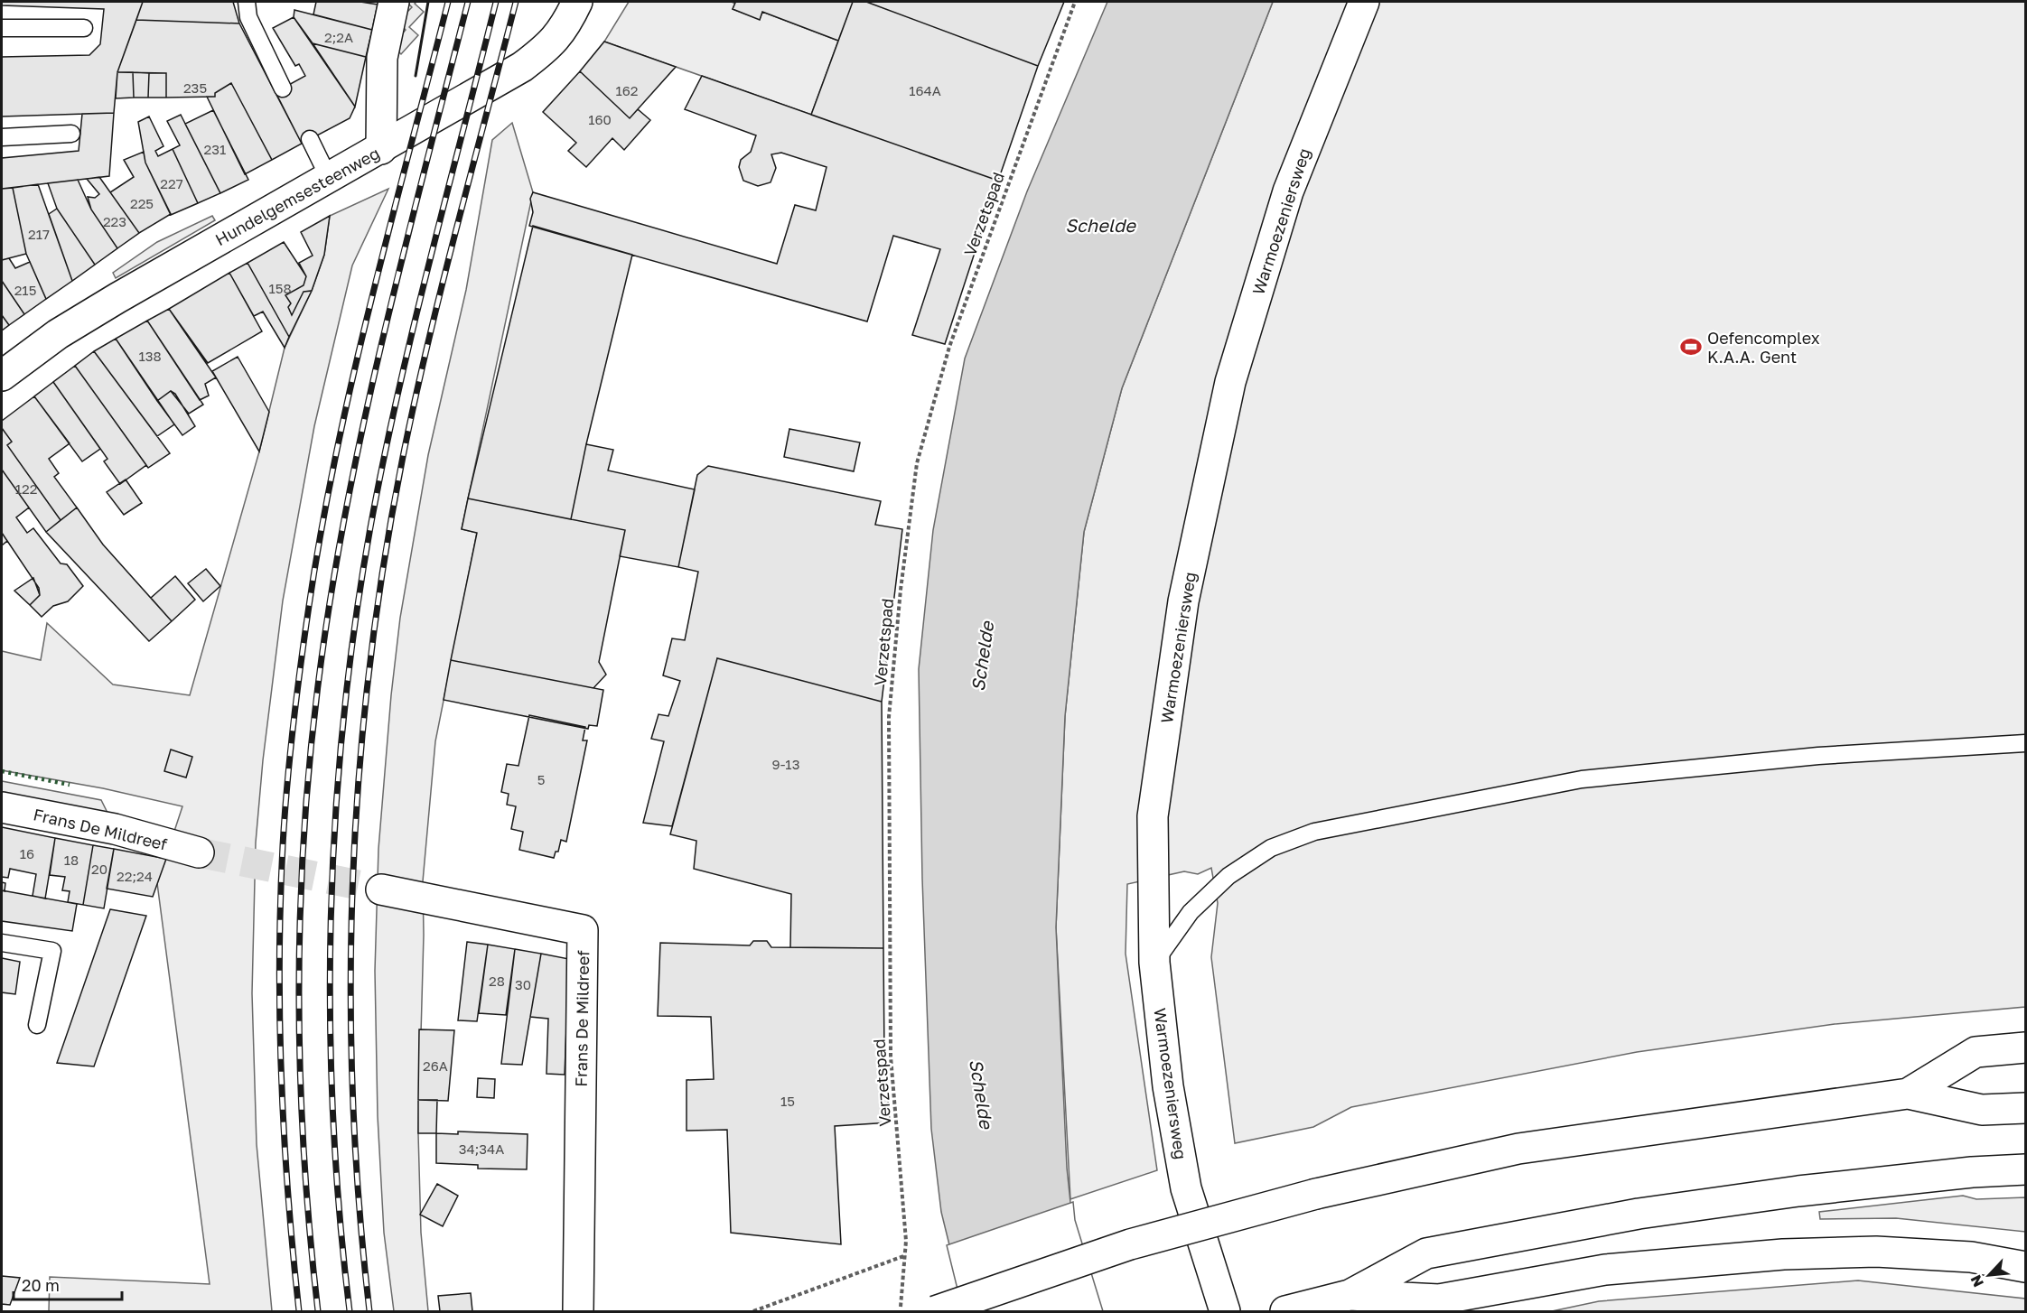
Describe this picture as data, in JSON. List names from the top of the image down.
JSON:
{
  "streets": {
    "main road": ["Hundelgemsesteenweg", "Warmoezeniersweg", "Frans De Mildreef"],
    "path": ["Verzetspad"]
  },
  "water": ["Schelde"],
  "places": {
    "sports": ["Oefencomplex K.A.A. Gent"]
  },
  "house_numbers": [
    "2;2A",
    "235",
    "162",
    "164A",
    "160",
    "231",
    "227",
    "225",
    "223",
    "217",
    "158",
    "215",
    "138",
    "122",
    "9-13",
    "5",
    "16",
    "18",
    "20",
    "22;24",
    "28",
    "30",
    "26A",
    "15",
    "34;34A"
  ],
  "scale_bar": "20 m",
  "north": "bottom left"
}
